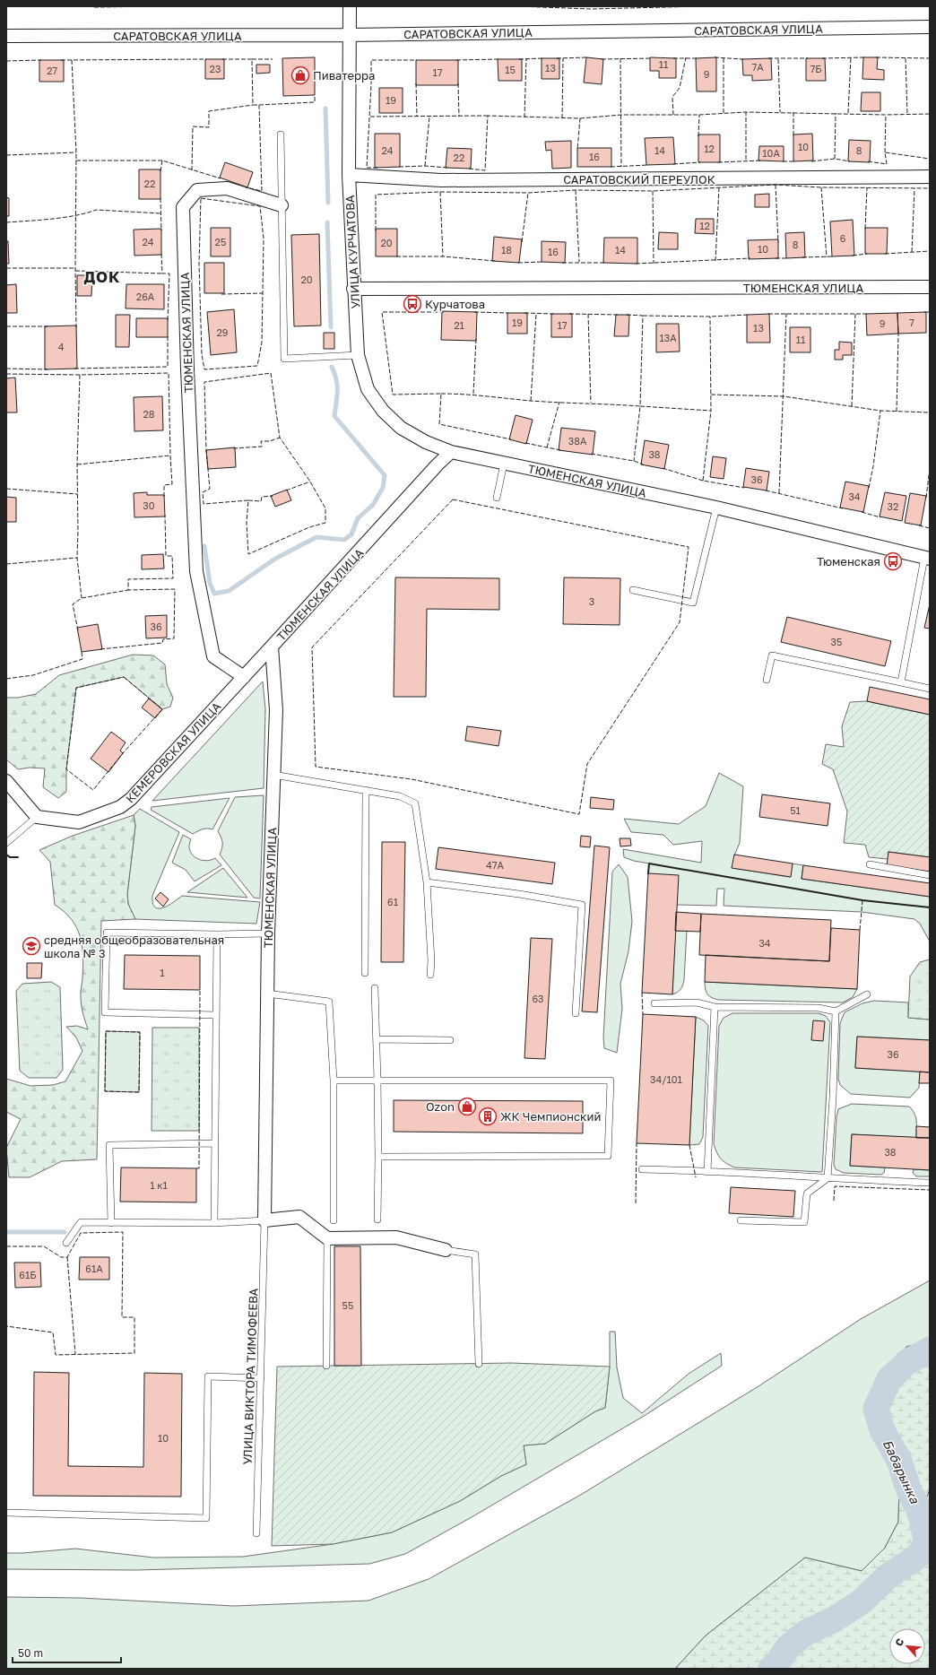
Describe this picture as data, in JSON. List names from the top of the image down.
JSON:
{
  "streets": {
    "street": [
      "САРАТОВСКАЯ УЛИЦА",
      "САРАТОВСКИЙ ПЕРЕУЛОК",
      "УЛИЦА КУРЧАТОВА",
      "ТЮМЕНСКАЯ УЛИЦА",
      "КЕМЕРОВСКАЯ УЛИЦА"
    ],
    "lane": ["УЛИЦА ВИКТОРА ТИМОФЕЕВА"]
  },
  "crossings": [
    ["САРАТОВСКАЯ УЛИЦА", "УЛИЦА КУРЧАТОВА"],
    ["САРАТОВСКИЙ ПЕРЕУЛОК", "УЛИЦА КУРЧАТОВА"],
    ["УЛИЦА КУРЧАТОВА", "ТЮМЕНСКАЯ УЛИЦА"],
    ["ТЮМЕНСКАЯ УЛИЦА", "КЕМЕРОВСКАЯ УЛИЦА"],
    ["ТЮМЕНСКАЯ УЛИЦА", "УЛИЦА ВИКТОРА ТИМОФЕЕВА"]
  ],
  "districts": ["ДОК"],
  "water": ["Бабарынка"],
  "places": {
    "shop": ["Пиватерра", "Ozon"],
    "bus stop": ["Курчатова", "Тюменская"],
    "school or university": ["средняя общеобразовательная школа № 3"],
    "building": ["ЖК Чемпионский"]
  },
  "house_numbers": [
    "11",
    "7А",
    "13",
    "23",
    "7Б",
    "15",
    "27",
    "17",
    "9",
    "19",
    "10",
    "12",
    "24",
    "14",
    "8",
    "10А",
    "16",
    "22",
    "22",
    "12",
    "6",
    "24",
    "25",
    "20",
    "8",
    "10",
    "18",
    "14",
    "16",
    "20",
    "26А",
    "19",
    "7",
    "9",
    "21",
    "17",
    "13",
    "29",
    "13А",
    "11",
    "4",
    "28",
    "38А",
    "38",
    "36",
    "34",
    "30",
    "32",
    "3",
    "36",
    "35",
    "51",
    "47А",
    "61",
    "34",
    "1",
    "63",
    "36",
    "34/101",
    "38",
    "1 к1",
    "61А",
    "61Б",
    "55",
    "10"
  ],
  "scale_bar": "50 m",
  "north": "top left"
}
